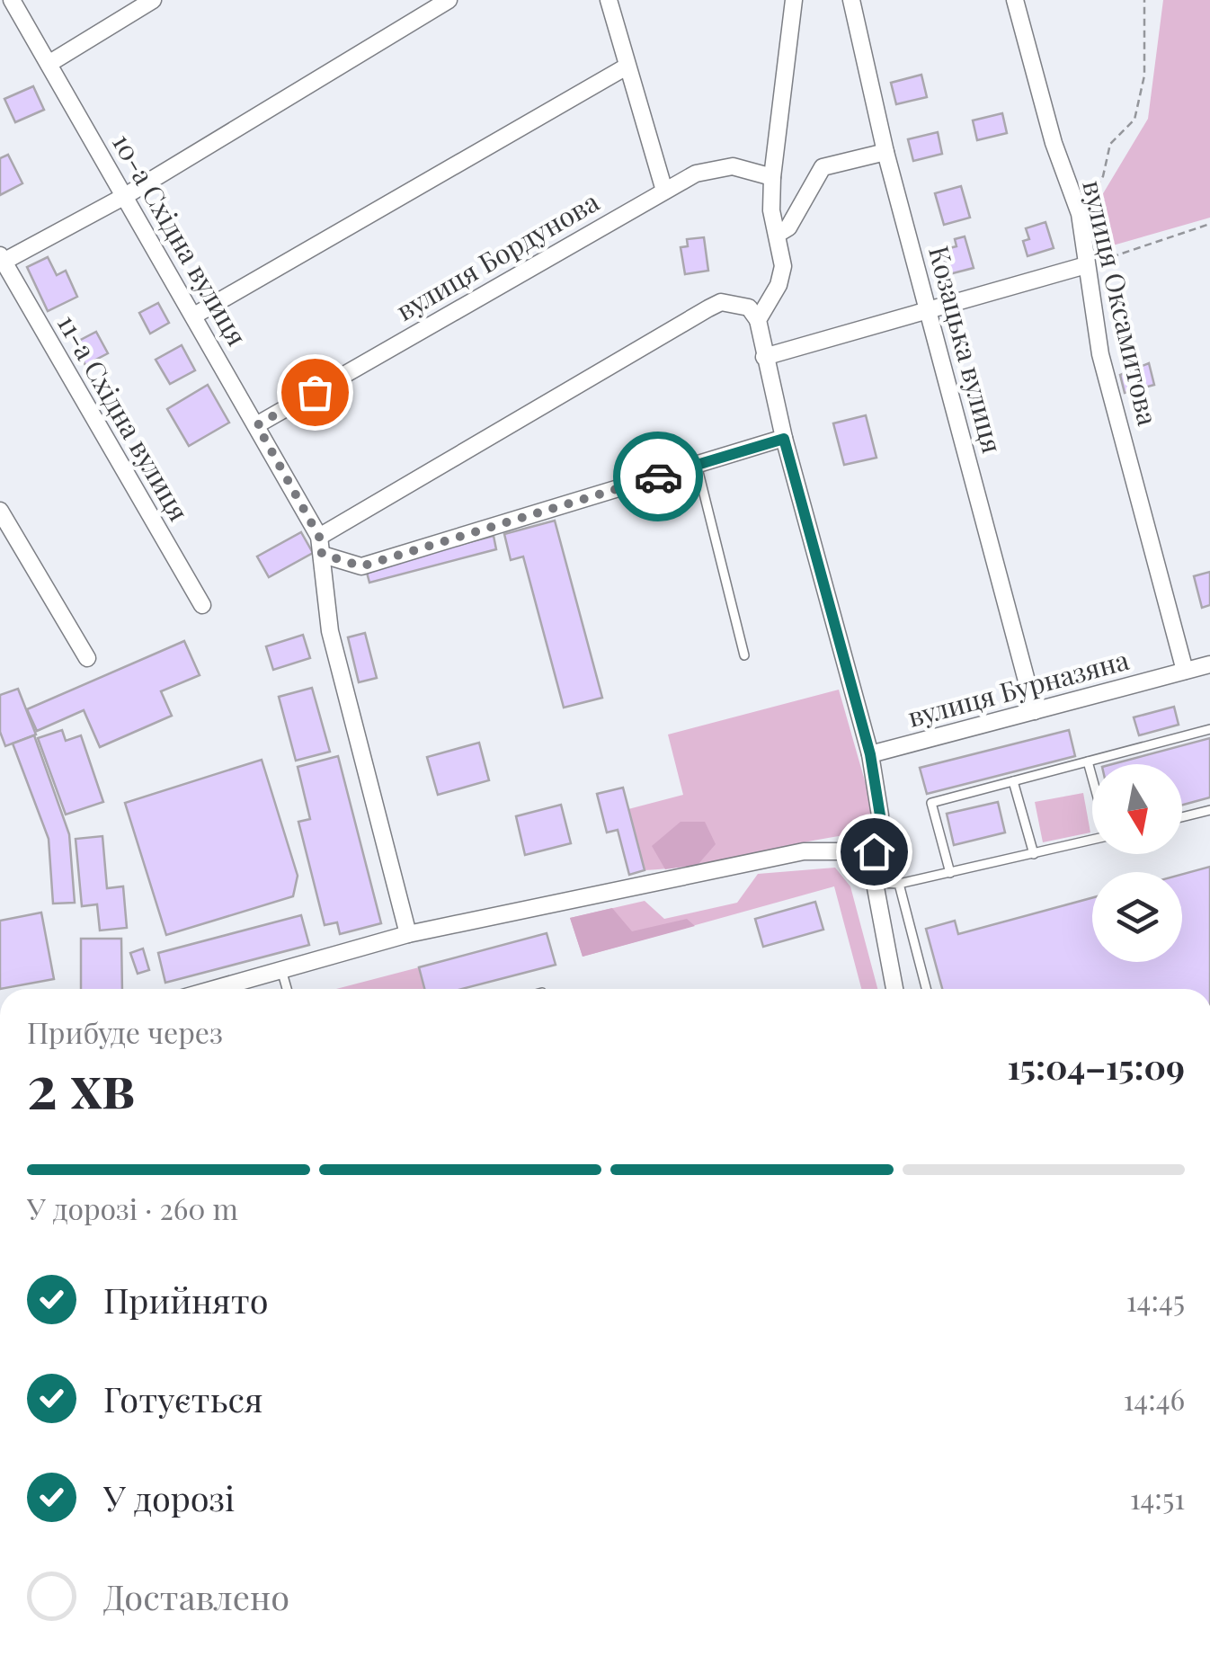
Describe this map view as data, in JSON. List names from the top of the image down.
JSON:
{
  "streets": {
    "street": [
      "10-а Східна вулиця",
      "вулиця Бордунова",
      "вулиця Оксамитова",
      "Козацька вулиця",
      "11-а Східна вулиця",
      "вулиця Бурназяна"
    ]
  },
  "crossings": [
    ["10-а Східна вулиця", "вулиця Бордунова"],
    ["вулиця Оксамитова", "вулиця Бурназяна"],
    ["Козацька вулиця", "вулиця Бурназяна"]
  ],
  "north": "bottom",
  "page": {
    "heading": ["2 хв", "Прибуде через", "15:04–15:09"],
    "bar": "У дорозі · 260 m",
    "list": [
      ["Прийнято", "14:45"],
      ["Готується", "14:46"],
      ["У дорозі", "14:51"],
      "Доставлено"
    ]
  }
}
